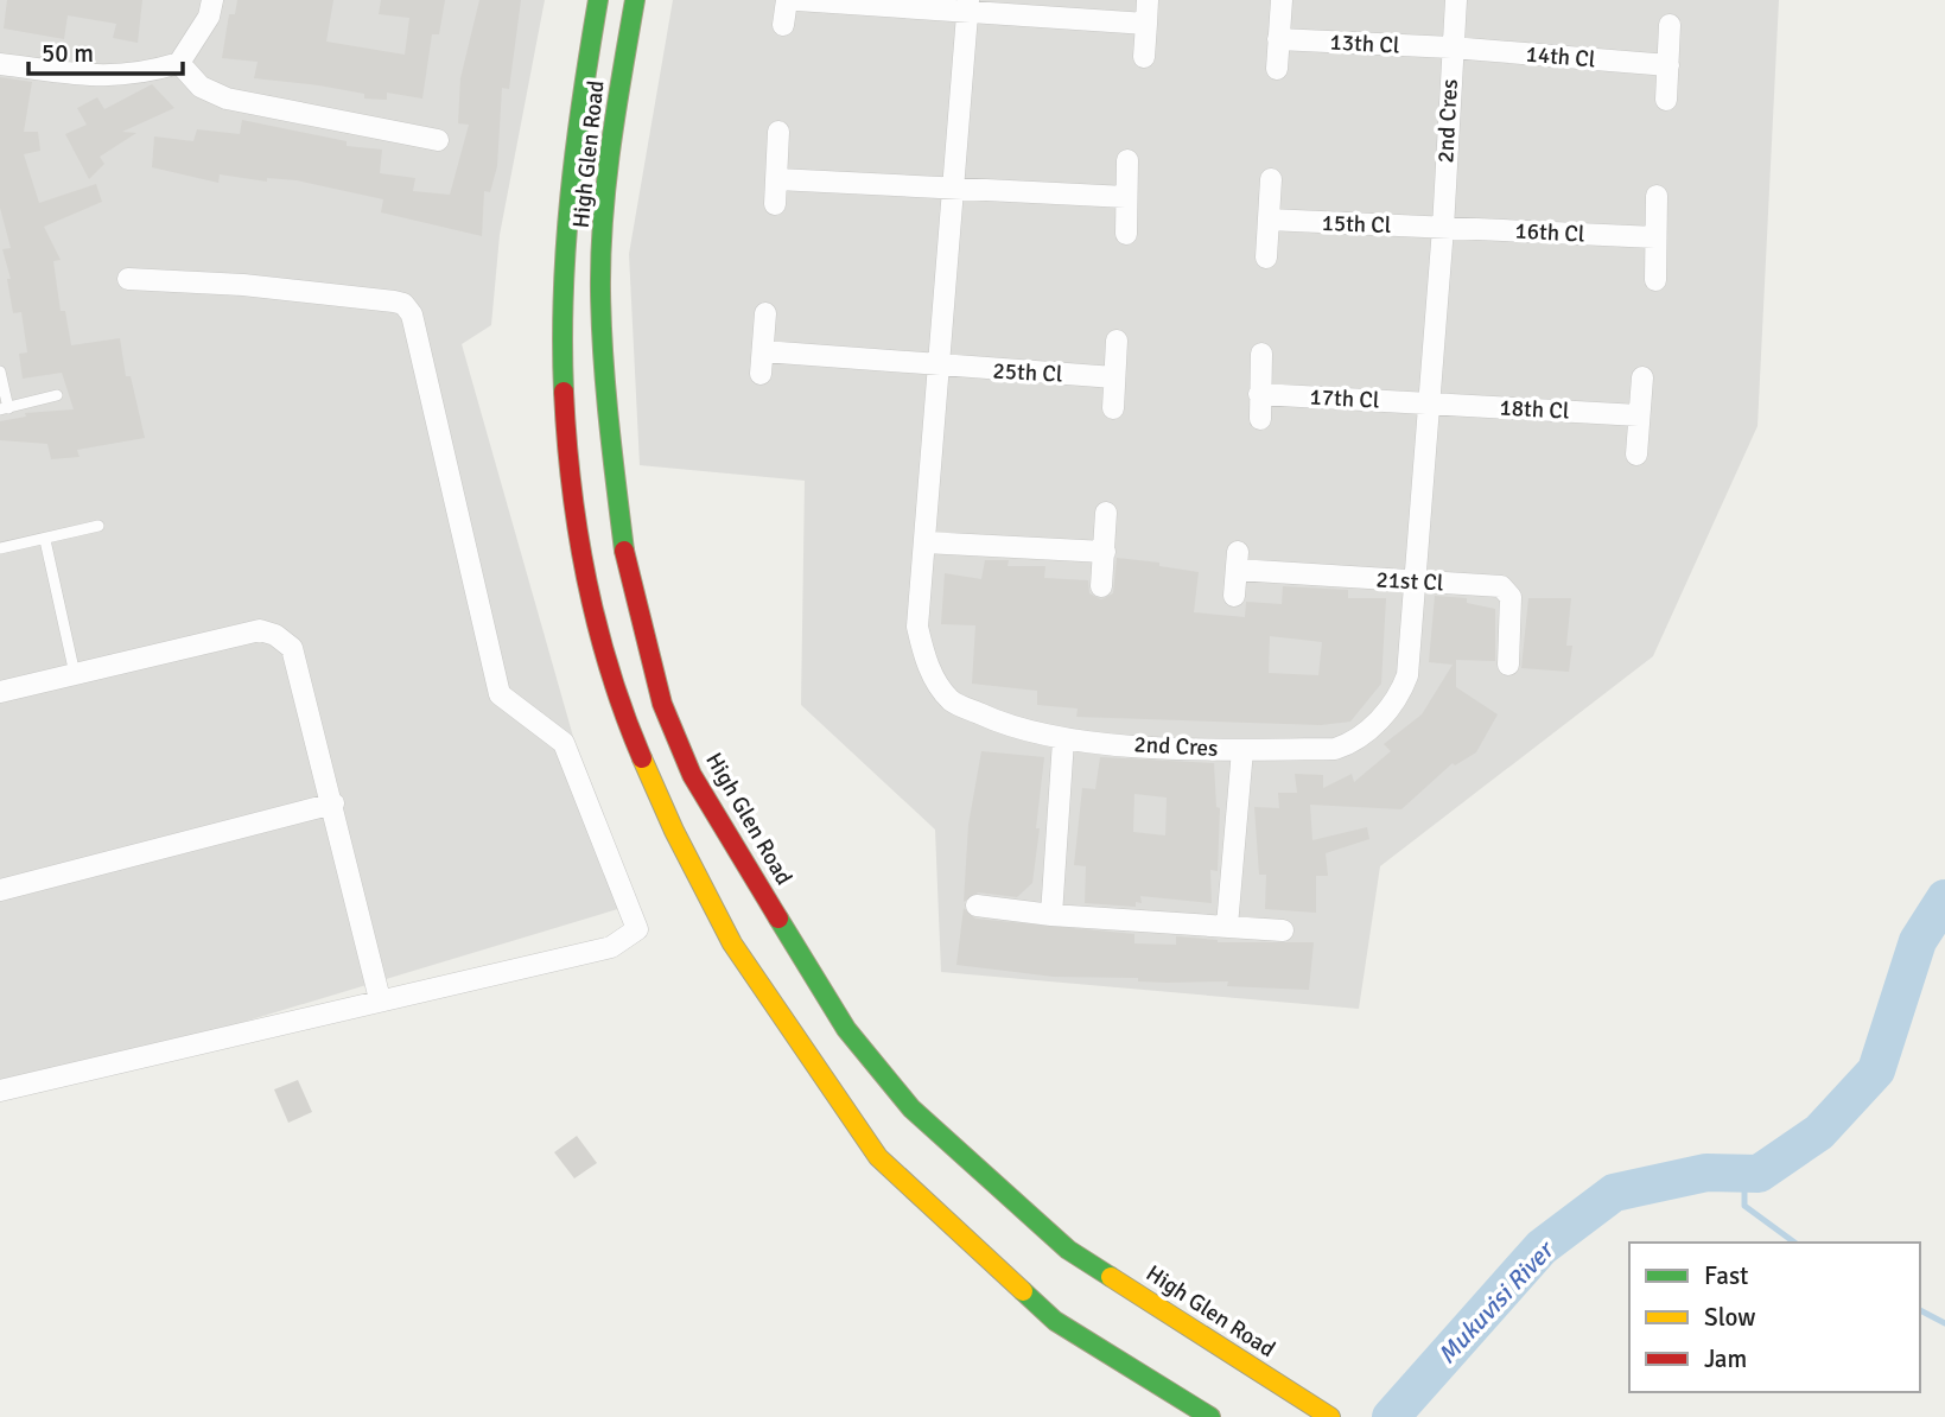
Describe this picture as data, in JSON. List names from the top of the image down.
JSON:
{
  "streets": {
    "main road": ["High Glen Road"],
    "street": [
      "13th Cl",
      "14th Cl",
      "2nd Cres",
      "15th Cl",
      "16th Cl",
      "25th Cl",
      "17th Cl",
      "18th Cl",
      "21st Cl"
    ]
  },
  "crossings": [
    ["13th Cl", "14th Cl"],
    ["13th Cl", "2nd Cres"],
    ["14th Cl", "2nd Cres"],
    ["2nd Cres", "15th Cl"],
    ["2nd Cres", "16th Cl"],
    ["2nd Cres", "25th Cl"],
    ["2nd Cres", "17th Cl"],
    ["2nd Cres", "18th Cl"],
    ["2nd Cres", "21st Cl"],
    ["15th Cl", "16th Cl"],
    ["17th Cl", "18th Cl"]
  ],
  "water": ["Mukuvisi River"],
  "legend": ["Fast", "Slow", "Jam"],
  "scale_bar": "50 m"
}
